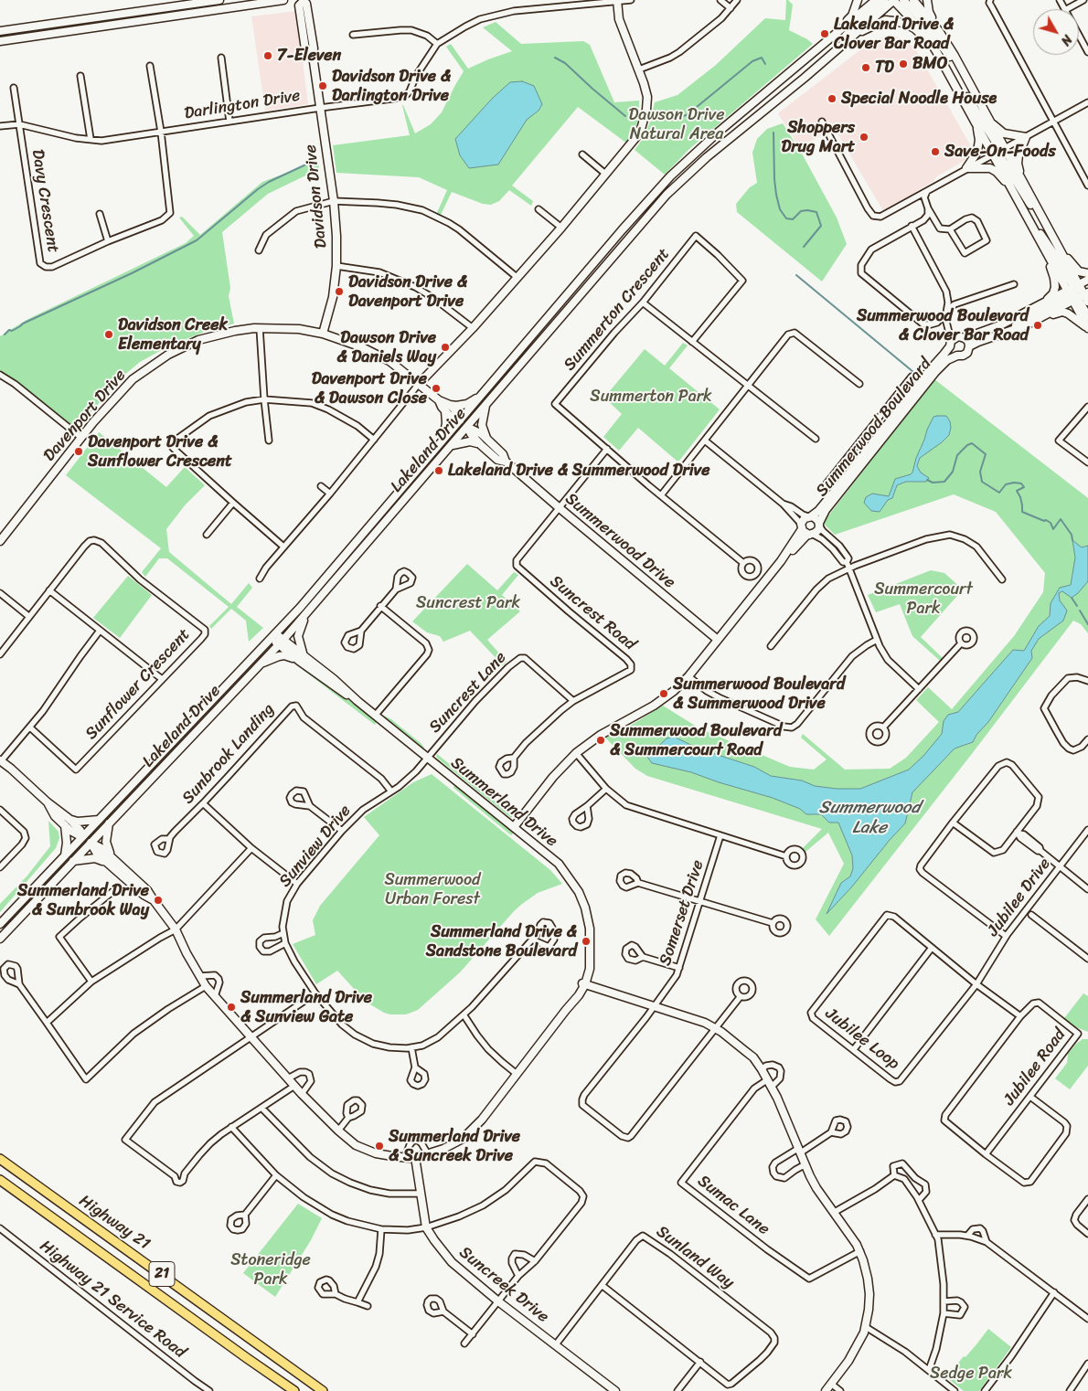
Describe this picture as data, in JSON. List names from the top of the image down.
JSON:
{
  "streets": {
    "main road": [
      "Davidson Drive",
      "Davenport Drive",
      "Summerwood Boulevard",
      "Lakeland Drive",
      "Summerwood Drive",
      "Summerland Drive",
      "Highway 21",
      "21",
      "Suncreek Drive"
    ],
    "street": [
      "Darlington Drive",
      "Davy Crescent",
      "Summerton Crescent",
      "Suncrest Road",
      "Sunflower Crescent",
      "Suncrest Lane",
      "Sunbrook Landing",
      "Sunview Drive",
      "Jubilee Drive",
      "Somerset Drive",
      "Jubilee Loop",
      "Jubilee Road",
      "Sumac Lane",
      "Sunland Way",
      "Highway 21 Service Road"
    ]
  },
  "crossings": [
    ["Darlington Drive", "Davidson Drive"],
    ["Darlington Drive", "Davy Crescent"],
    ["Davidson Drive", "Davenport Drive"],
    ["Davenport Drive", "Lakeland Drive"],
    ["Lakeland Drive", "Summerwood Drive"],
    ["Lakeland Drive", "Summerland Drive"],
    ["Summerwood Drive", "Suncrest Road"],
    ["Suncrest Road", "Suncrest Lane"],
    ["Suncrest Lane", "Summerland Drive"],
    ["Suncrest Lane", "Sunview Drive"],
    ["Sunbrook Landing", "Sunview Drive"],
    ["Summerland Drive", "Sunview Drive"],
    ["Jubilee Drive", "Jubilee Loop"],
    ["Sunland Way", "Suncreek Drive"]
  ],
  "water": ["Summerwood Lake"],
  "parks": [
    "Dawson Drive Natural Area",
    "Summerton Park",
    "Summercourt Park",
    "Suncrest Park",
    "Summerwood Urban Forest",
    "Stoneridge Park",
    "Sedge Park"
  ],
  "places": [
    "Lakeland Drive & Clover Bar Road",
    "7-Eleven",
    "BMO",
    "TD",
    "Davidson Drive & Darlington Drive",
    "Special Noodle House",
    "Shoppers Drug Mart",
    "Save-On-Foods",
    "Davidson Drive & Davenport Drive",
    "Summerwood Boulevard & Clover Bar Road",
    "Davidson Creek Elementary",
    "Dawson Drive & Daniels Way",
    "Davenport Drive & Dawson Close",
    "Davenport Drive & Sunflower Crescent",
    "Lakeland Drive & Summerwood Drive",
    "Summerwood Boulevard & Summerwood Drive",
    "Summerwood Boulevard & Summercourt Road",
    "Summerland Drive & Sunbrook Way",
    "Summerland Drive & Sandstone Boulevard",
    "Summerland Drive & Sunview Gate",
    "Summerland Drive & Suncreek Drive"
  ],
  "north": "bottom right"
}
